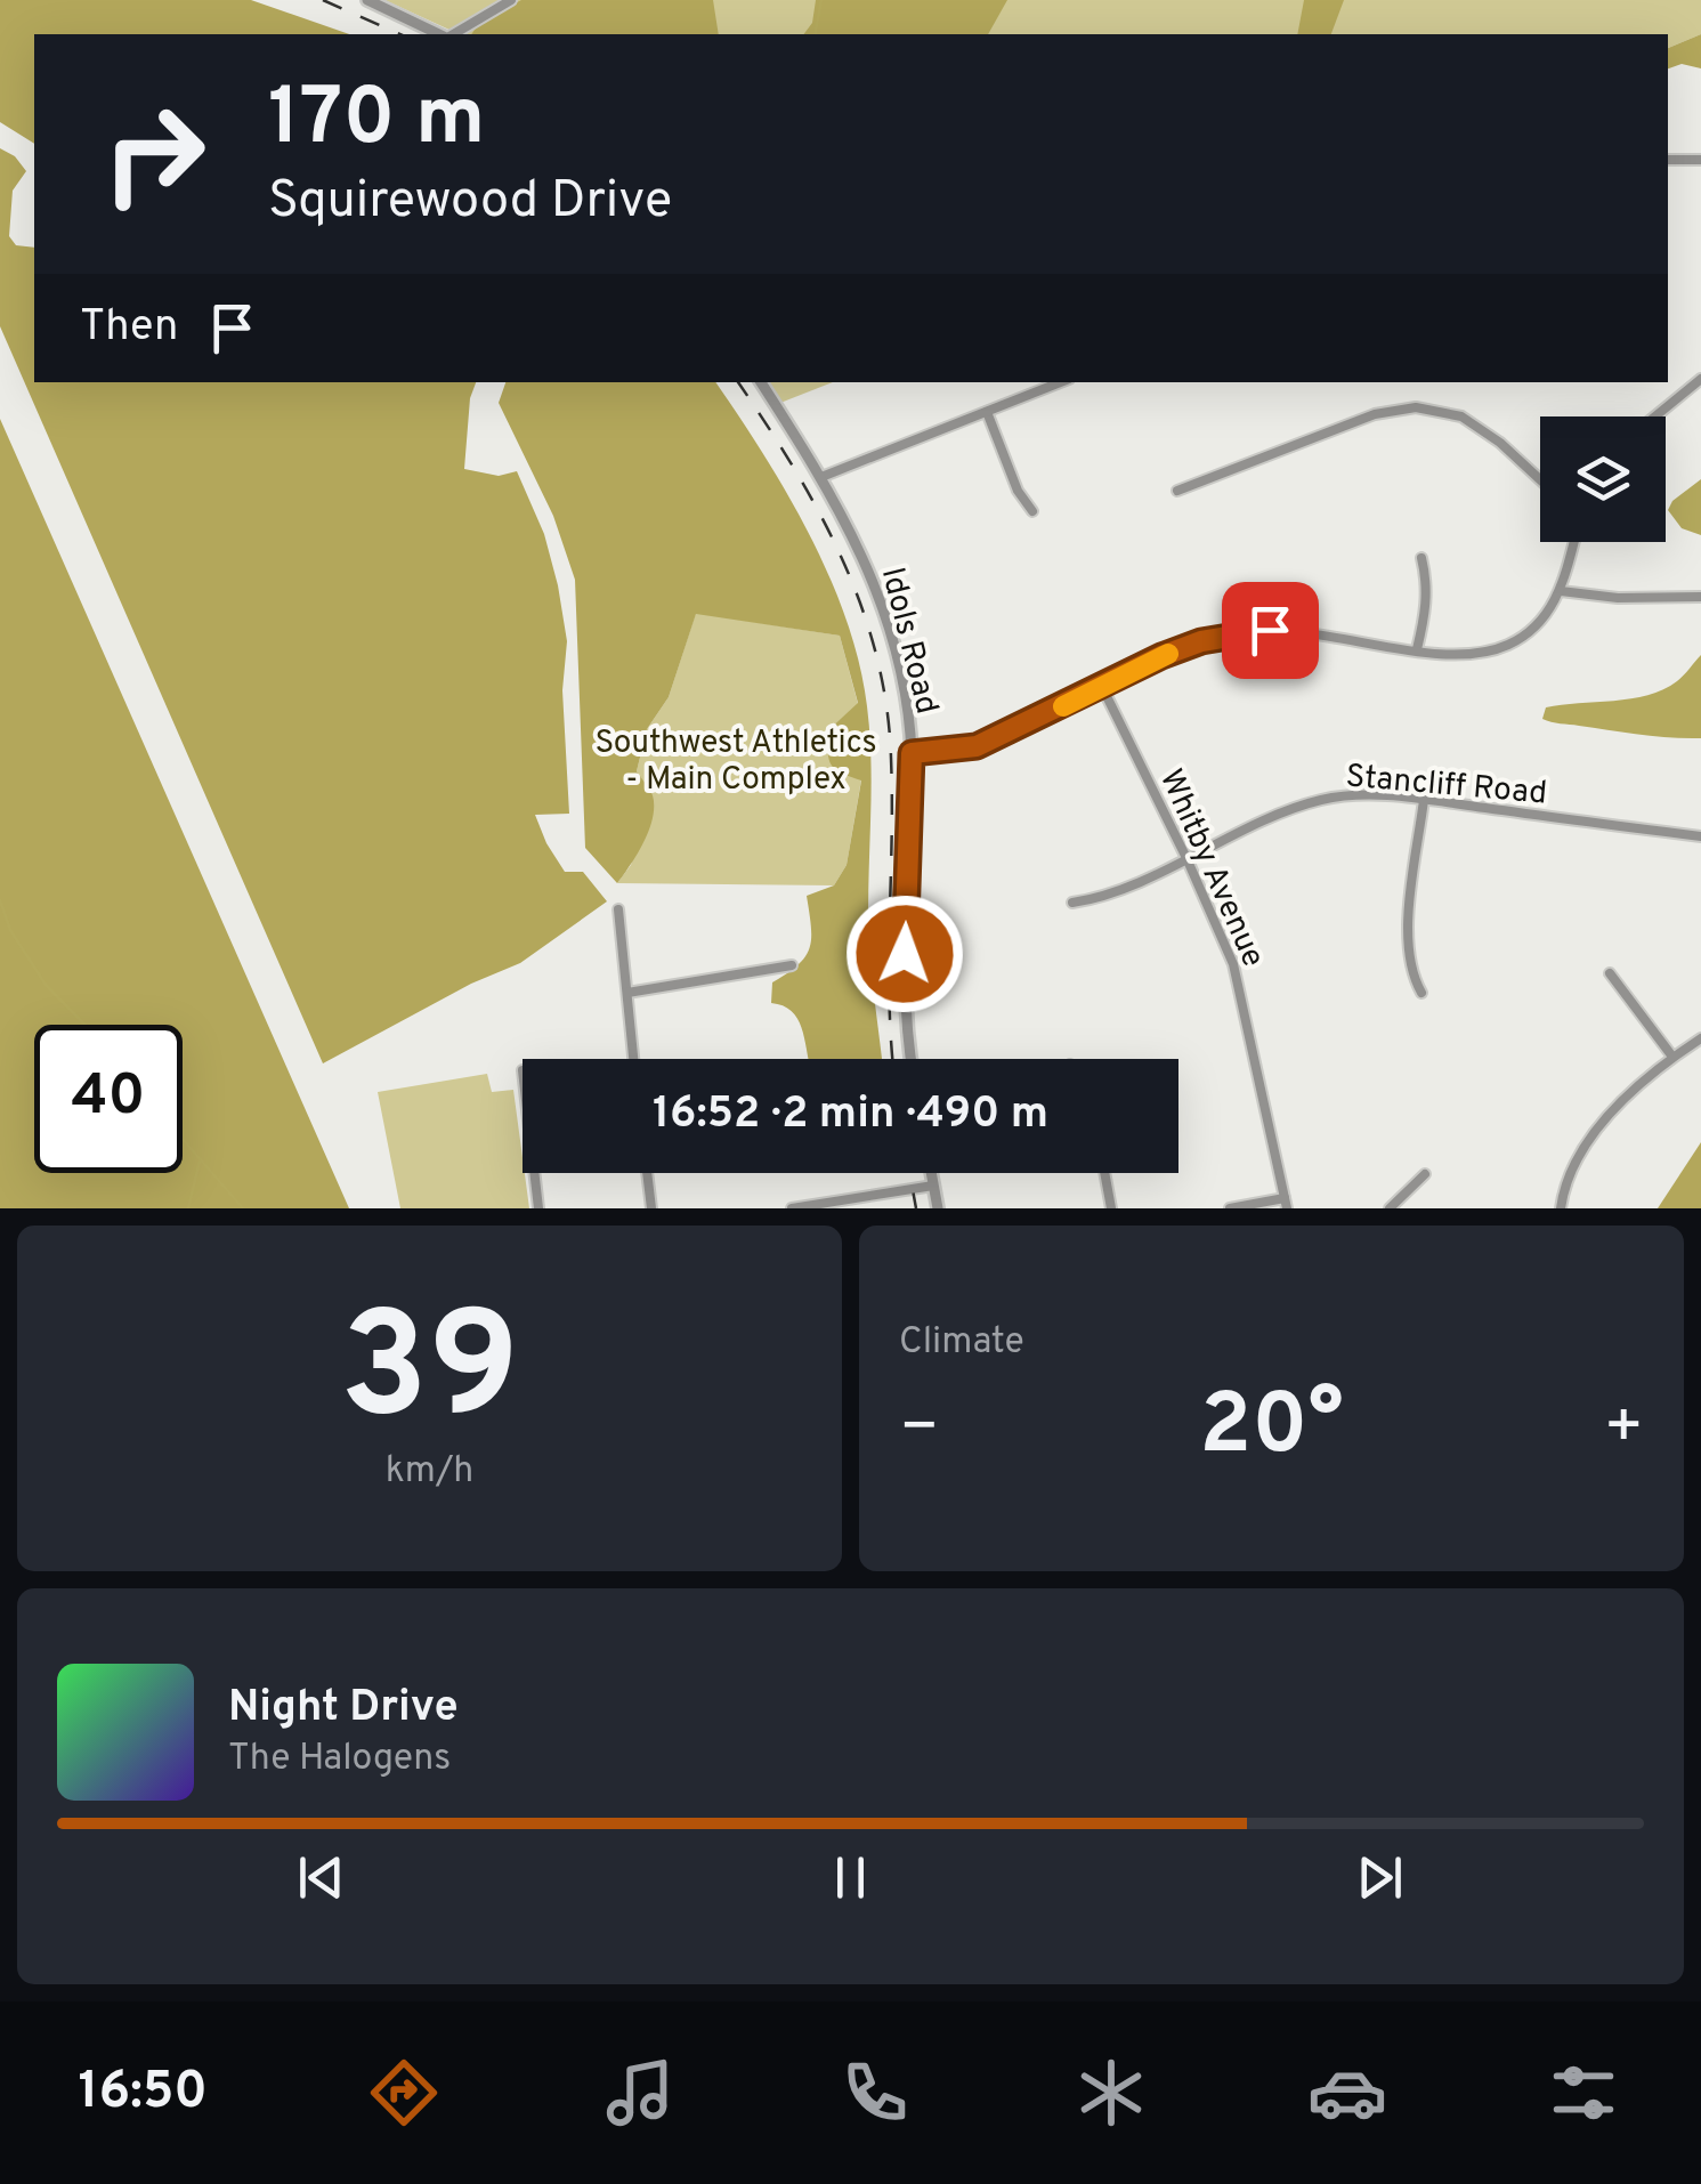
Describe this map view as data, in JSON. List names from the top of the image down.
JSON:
{
  "streets": {
    "street": ["Idols Road", "Stancliff Road", "Whitby Avenue"]
  },
  "crossings": [
    ["Stancliff Road", "Whitby Avenue"]
  ],
  "parks": ["Southwest Athletics - Main Complex"],
  "page": {
    "turn": ["170 m", "Squirewood Drive"],
    "then": "Then",
    "limit": "40",
    "trip": "16:52 · 2 min · 490 m",
    "tile": [
      ["39", "km/h"],
      "Climate"
    ],
    "heat": ["−", "20°", "+"],
    "song": ["Night Drive", "The Halogens"],
    "tabs": "16:50"
  }
}
